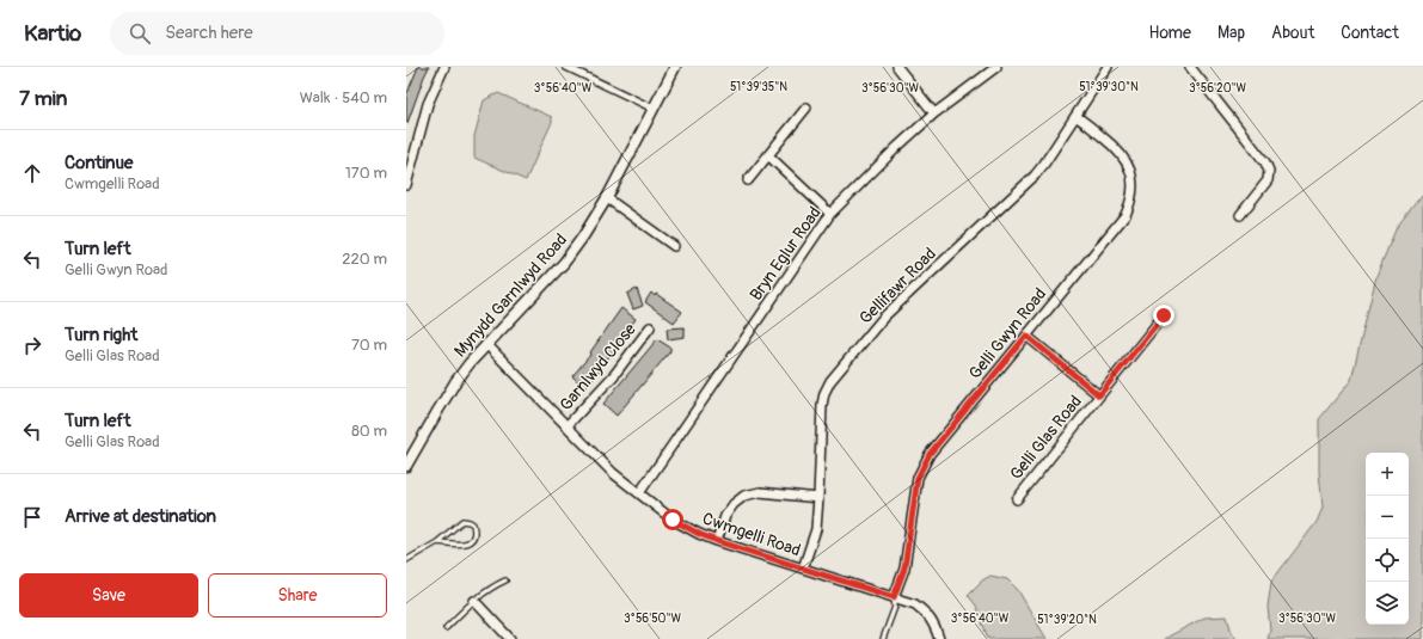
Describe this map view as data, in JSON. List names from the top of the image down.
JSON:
{
  "streets": {
    "street": [
      "Bryn Eglur Road",
      "Gellifawr Road",
      "Mynydd Garnlwyd Road",
      "Gelli Gwyn Road",
      "Garnlwyd Close",
      "Gelli Glas Road",
      "Cwmgelli Road"
    ]
  },
  "crossings": [
    ["Bryn Eglur Road", "Cwmgelli Road"],
    ["Gellifawr Road", "Gelli Gwyn Road"],
    ["Gellifawr Road", "Cwmgelli Road"],
    ["Mynydd Garnlwyd Road", "Cwmgelli Road"],
    ["Gelli Gwyn Road", "Gelli Glas Road"],
    ["Gelli Gwyn Road", "Cwmgelli Road"],
    ["Garnlwyd Close", "Cwmgelli Road"]
  ],
  "page": {
    "header": "Kartio",
    "search": "Search here",
    "nav": [
      "Home",
      "Map",
      "About",
      "Contact"
    ],
    "heading": ["7 min", "Walk · 540 m"],
    "list": [
      ["Continue", "Cwmgelli Road", "170 m"],
      ["Turn left", "Gelli Gwyn Road", "220 m"],
      ["Turn right", "Gelli Glas Road", "70 m"],
      ["Turn left", "Gelli Glas Road", "80 m"],
      "Arrive at destination"
    ],
    "map_buttons": ["+", "−"],
    "buttons": ["Save", "Share"]
  },
  "coordinates": [
    "51°39'30\"N",
    "51°39'35\"N",
    "3°56'40\"W",
    "3°56'30\"W",
    "3°56'20\"W",
    "3°56'50\"W",
    "51°39'20\"N"
  ]
}
